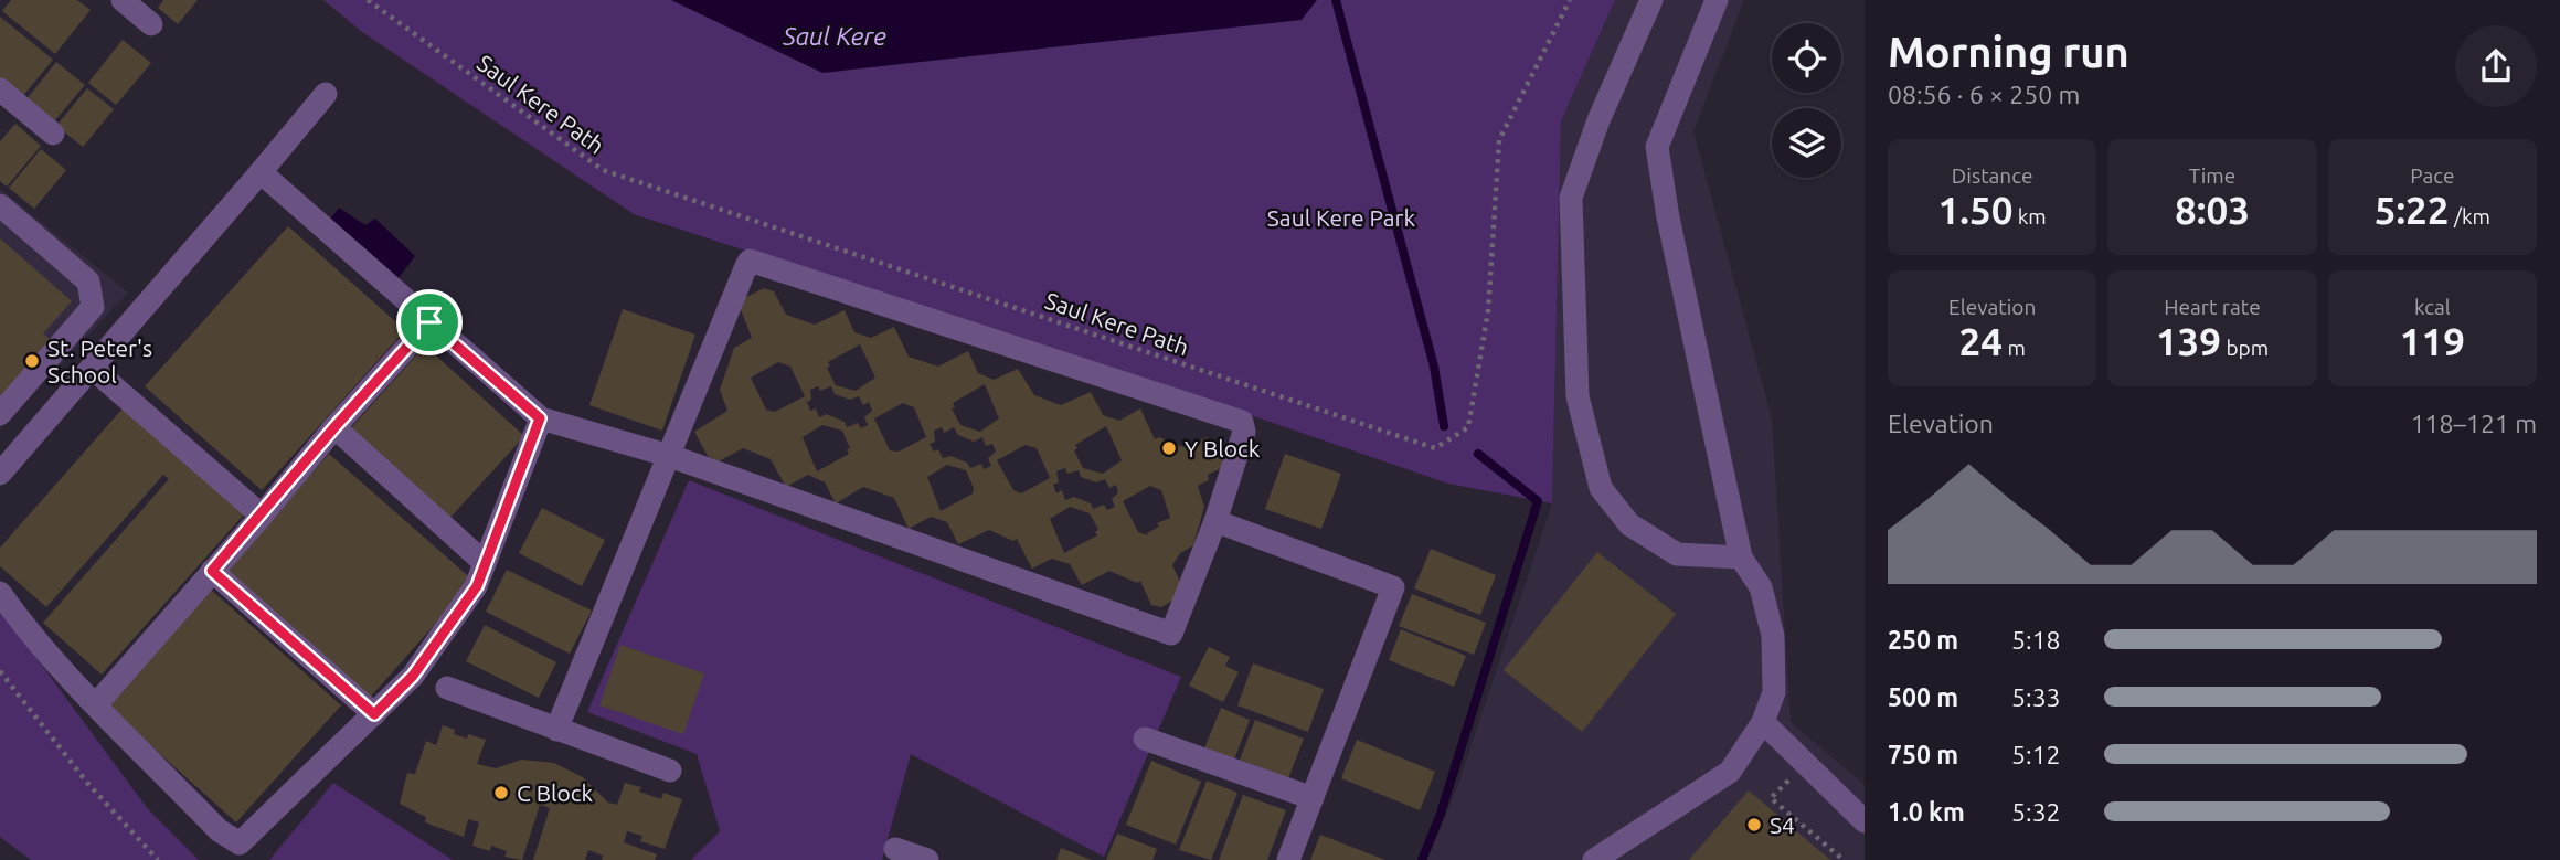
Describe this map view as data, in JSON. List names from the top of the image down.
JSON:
{
  "streets": {
    "path": ["Saul Kere Path"]
  },
  "water": ["Saul Kere"],
  "parks": ["Saul Kere Park"],
  "places": [
    "St. Peter's School",
    "Y Block",
    "C Block",
    "S4"
  ],
  "page": {
    "heading": ["Morning run", "08:56 · 6 × 250 m"],
    "stats": [
      ["Distance", "1.50 km"],
      ["Time", "8:03"],
      ["Pace", "5:22 /km"],
      ["Elevation", "24 m"],
      ["Heart rate", "139 bpm"],
      ["kcal", "119"]
    ],
    "chart": ["Elevation", "118–121 m"],
    "list": [
      {
        "name": "250 m",
        "note": "5:18"
      },
      {
        "name": "500 m",
        "note": "5:33"
      },
      {
        "name": "750 m",
        "note": "5:12"
      },
      {
        "name": "1.0 km",
        "note": "5:32"
      }
    ]
  }
}
